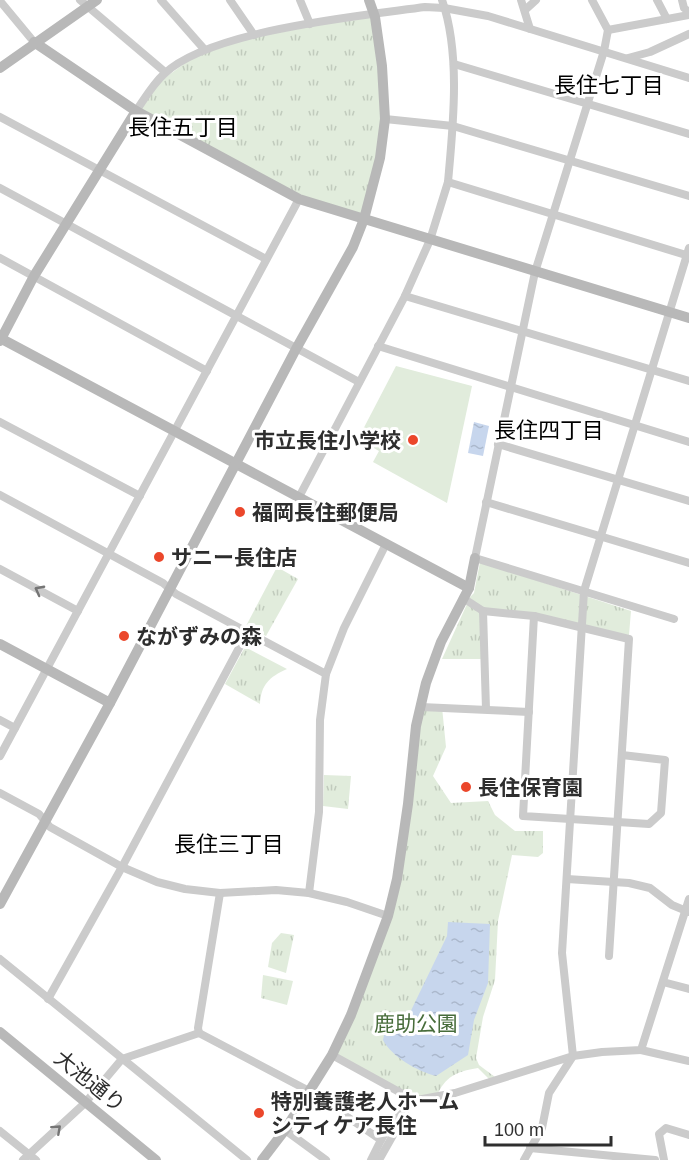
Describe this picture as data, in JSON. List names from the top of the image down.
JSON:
{
  "streets": {
    "street": ["大池通り"]
  },
  "districts": [
    "長住七丁目",
    "長住五丁目",
    "長住四丁目",
    "長住三丁目"
  ],
  "parks": ["鹿助公園"],
  "places": [
    "市立長住小学校",
    "福岡長住郵便局",
    "サニー長住店",
    "ながずみの森",
    "長住保育園",
    "特別養護老人ホーム シティケア長住"
  ],
  "scale_bar": "100 m"
}
